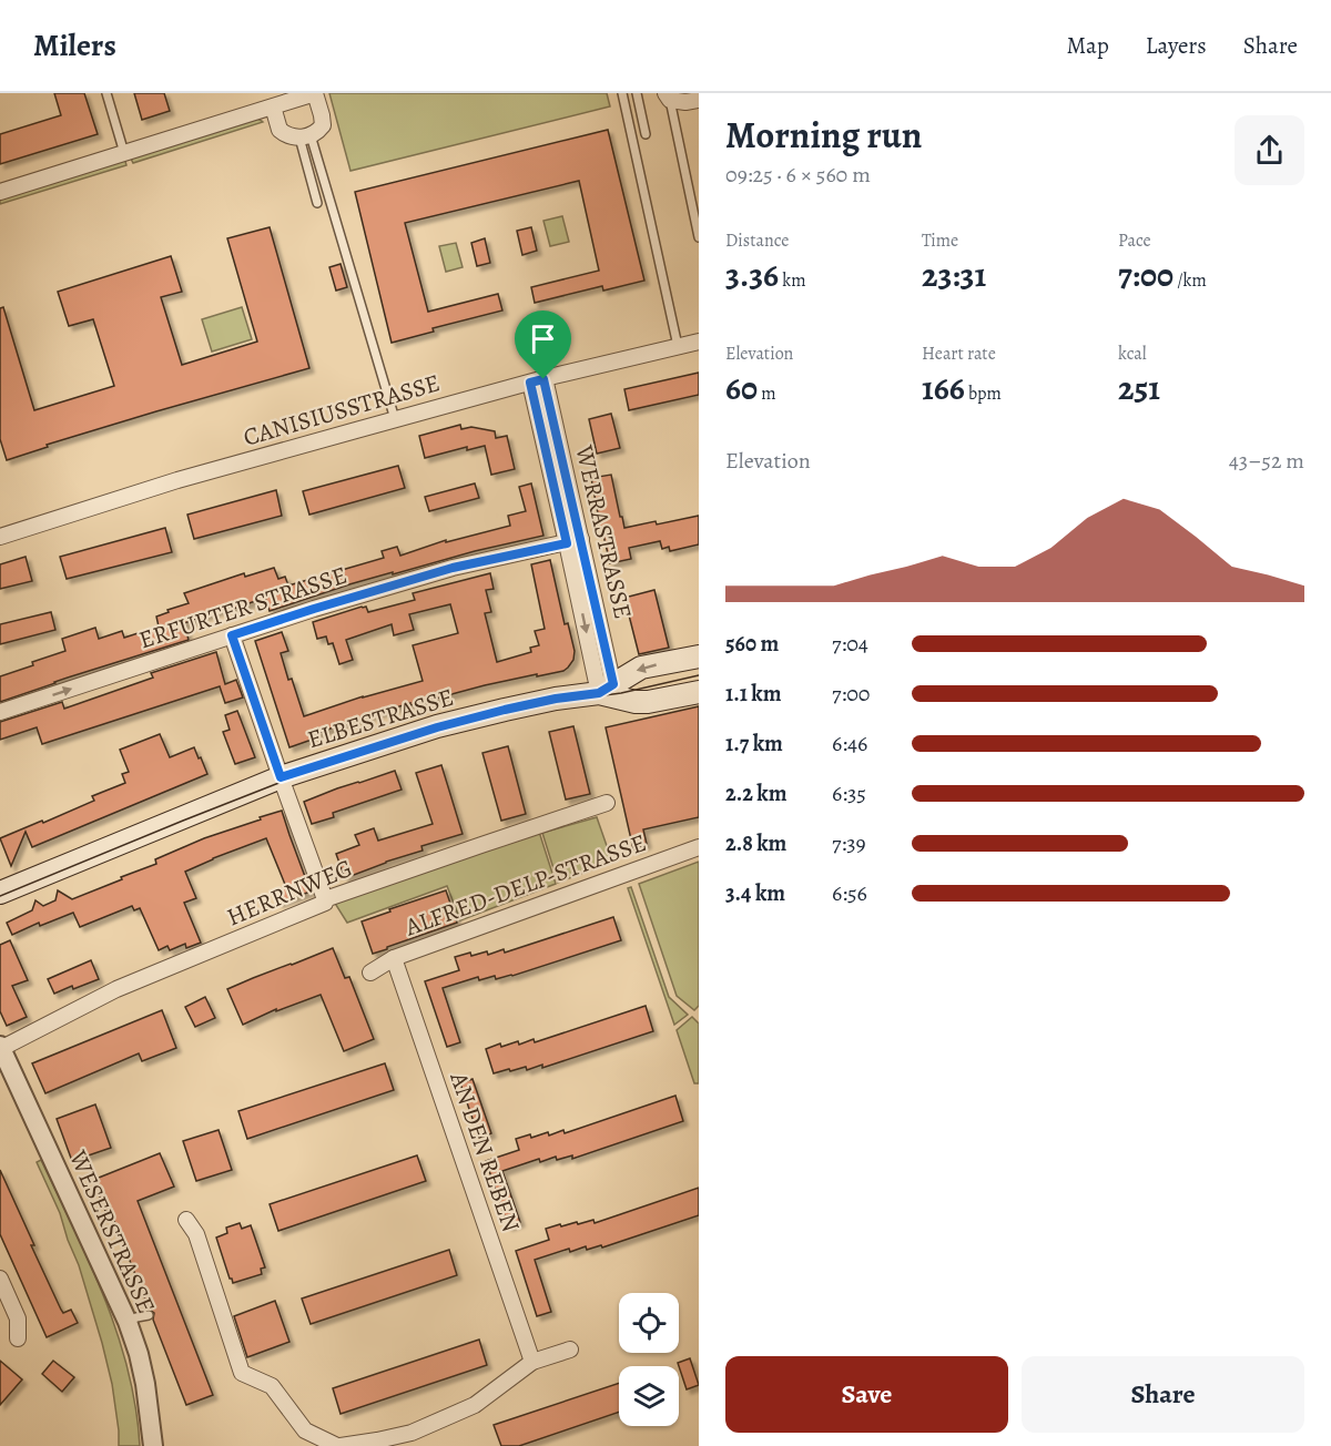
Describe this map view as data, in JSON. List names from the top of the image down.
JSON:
{
  "streets": {
    "main road": ["ELBESTRASSE"],
    "street": [
      "CANISIUSSTRASSE",
      "WERRASTRASSE",
      "ERFURTER STRASSE",
      "ALFRED-DELP-STRASSE",
      "HERRNWEG",
      "AN DEN REBEN",
      "WESERSTRASSE"
    ]
  },
  "crossings": [
    ["CANISIUSSTRASSE", "WERRASTRASSE"],
    ["WERRASTRASSE", "ERFURTER STRASSE"],
    ["WERRASTRASSE", "ELBESTRASSE"],
    ["ALFRED-DELP-STRASSE", "AN DEN REBEN"],
    ["HERRNWEG", "WESERSTRASSE"]
  ],
  "one_way": ["ERFURTER STRASSE"],
  "page": {
    "header": "Milers",
    "nav": ["Map", "Layers", "Share"],
    "heading": ["Morning run", "09:25 · 6 × 560 m"],
    "stats": [
      ["Distance", "3.36 km"],
      ["Time", "23:31"],
      ["Pace", "7:00 /km"],
      ["Elevation", "60 m"],
      ["Heart rate", "166 bpm"],
      ["kcal", "251"]
    ],
    "chart": ["Elevation", "43–52 m"],
    "list": [
      {
        "name": "560 m",
        "note": "7:04"
      },
      {
        "name": "1.1 km",
        "note": "7:00"
      },
      {
        "name": "1.7 km",
        "note": "6:46"
      },
      {
        "name": "2.2 km",
        "note": "6:35"
      },
      {
        "name": "2.8 km",
        "note": "7:39"
      },
      {
        "name": "3.4 km",
        "note": "6:56"
      }
    ],
    "buttons": ["Save", "Share"]
  }
}
